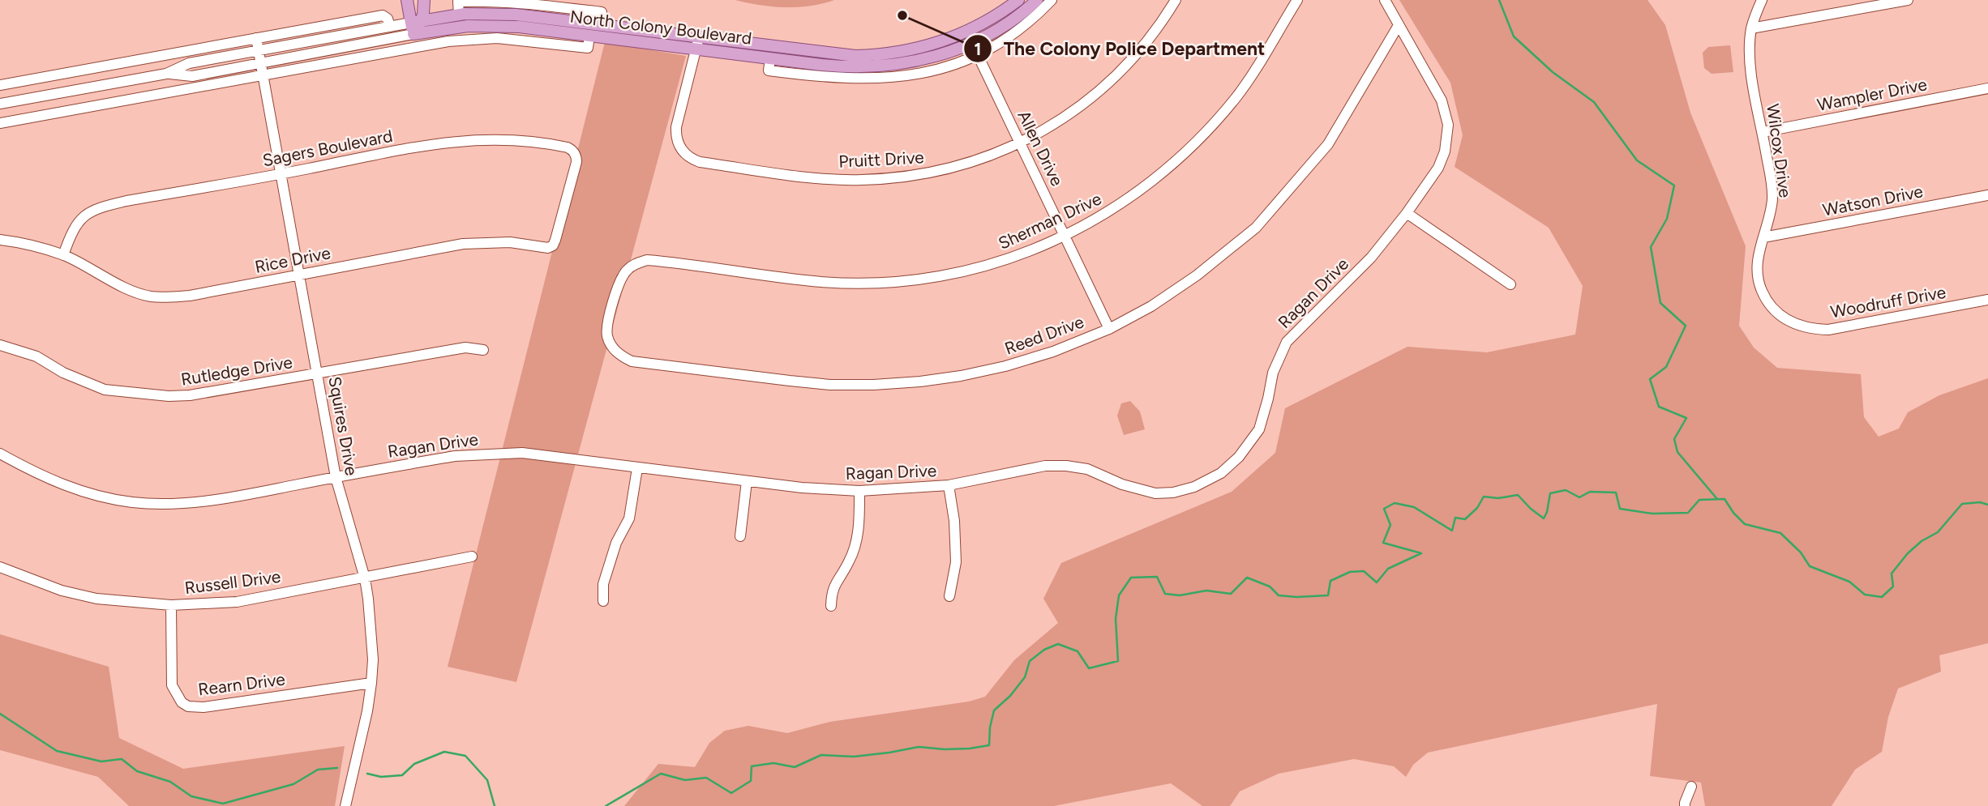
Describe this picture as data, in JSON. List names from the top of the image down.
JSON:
{
  "streets": {
    "main road": ["North Colony Boulevard"],
    "street": [
      "Wampler Drive",
      "Sagers Boulevard",
      "Allen Drive",
      "Wilcox Drive",
      "Pruitt Drive",
      "Watson Drive",
      "Sherman Drive",
      "Rice Drive",
      "Ragan Drive",
      "Woodruff Drive",
      "Reed Drive",
      "Rutledge Drive",
      "Squires Drive",
      "Russell Drive",
      "Rearn Drive"
    ]
  },
  "crossings": [
    ["North Colony Boulevard", "Allen Drive"],
    ["North Colony Boulevard", "Pruitt Drive"],
    ["North Colony Boulevard", "Squires Drive"],
    ["Wampler Drive", "Wilcox Drive"],
    ["Sagers Boulevard", "Rice Drive"],
    ["Sagers Boulevard", "Squires Drive"],
    ["Allen Drive", "Pruitt Drive"],
    ["Allen Drive", "Sherman Drive"],
    ["Allen Drive", "Reed Drive"],
    ["Wilcox Drive", "Watson Drive"],
    ["Wilcox Drive", "Woodruff Drive"],
    ["Sherman Drive", "Reed Drive"],
    ["Rice Drive", "Squires Drive"],
    ["Ragan Drive", "Reed Drive"],
    ["Ragan Drive", "Squires Drive"],
    ["Rutledge Drive", "Squires Drive"],
    ["Squires Drive", "Russell Drive"],
    ["Squires Drive", "Rearn Drive"],
    ["Russell Drive", "Rearn Drive"]
  ],
  "places": ["The Colony Police Department"]
}
